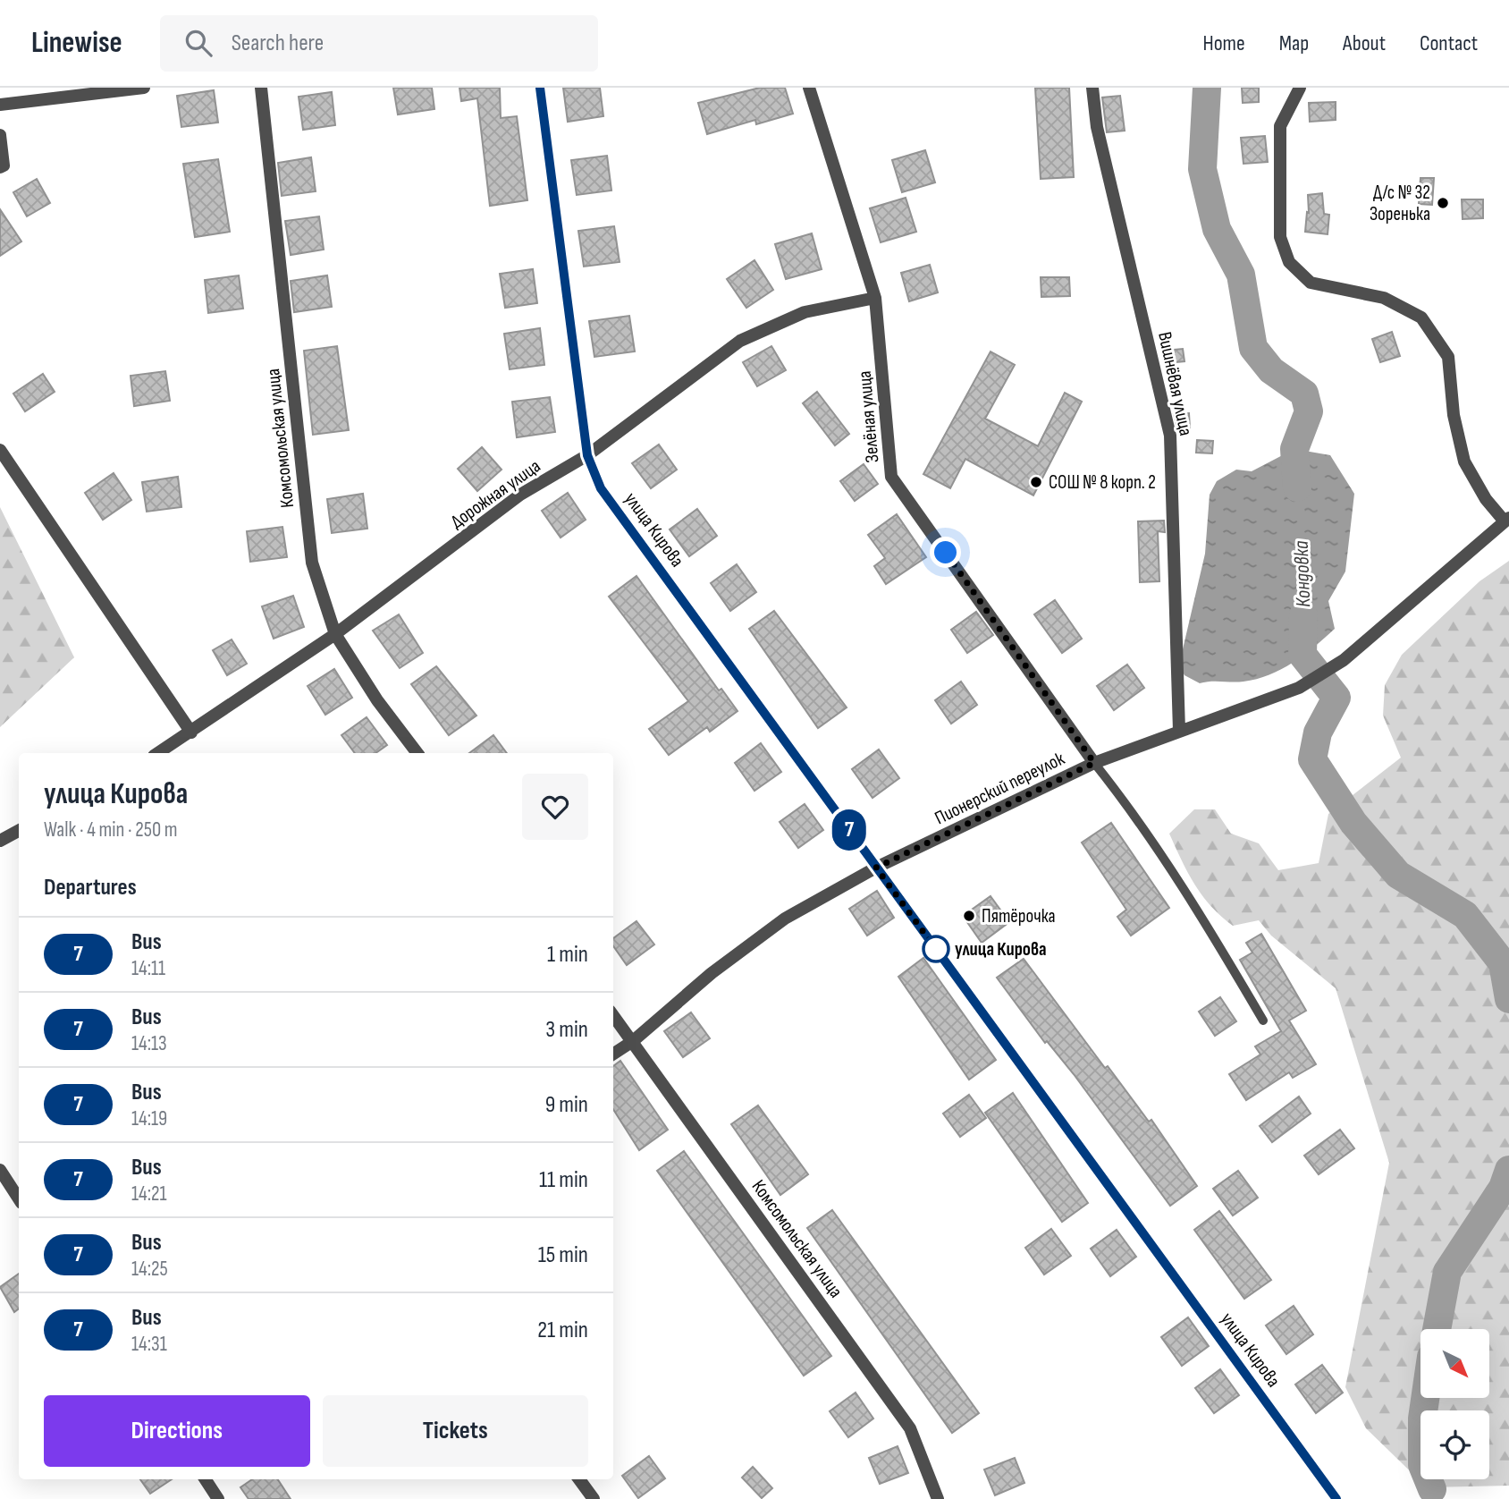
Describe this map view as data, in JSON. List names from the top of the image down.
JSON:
{
  "streets": {
    "street": [
      "Вишнёвая улица",
      "Зелёная улица",
      "Комсомольская улица",
      "Дорожная улица",
      "улица Кирова",
      "Пионерский переулок"
    ]
  },
  "crossings": [
    ["Вишнёвая улица", "Пионерский переулок"],
    ["Зелёная улица", "Дорожная улица"],
    ["Зелёная улица", "Пионерский переулок"],
    ["Комсомольская улица", "Дорожная улица"],
    ["Комсомольская улица", "Пионерский переулок"],
    ["Дорожная улица", "улица Кирова"],
    ["улица Кирова", "Пионерский переулок"]
  ],
  "water": ["Кондовка"],
  "places": [
    "Д/с № 32 Зоренька",
    "СОШ № 8 корп. 2",
    "Пятёрочка",
    "улица Кирова"
  ],
  "lines": ["bus line 7"],
  "north": "bottom right",
  "page": {
    "header": "Linewise",
    "search": "Search here",
    "nav": [
      "Home",
      "Map",
      "About",
      "Contact"
    ],
    "on_map": "7",
    "heading": [
      ["улица Кирова", "Walk · 4 min · 250 m"],
      "Departures"
    ],
    "list": [
      {
        "mark": "7",
        "name": "Bus",
        "note": "14:11",
        "value": "1 min"
      },
      {
        "mark": "7",
        "name": "Bus",
        "note": "14:13",
        "value": "3 min"
      },
      {
        "mark": "7",
        "name": "Bus",
        "note": "14:19",
        "value": "9 min"
      },
      {
        "mark": "7",
        "name": "Bus",
        "note": "14:21",
        "value": "11 min"
      },
      {
        "mark": "7",
        "name": "Bus",
        "note": "14:25",
        "value": "15 min"
      },
      {
        "mark": "7",
        "name": "Bus",
        "note": "14:31",
        "value": "21 min"
      }
    ],
    "buttons": ["Directions", "Tickets"]
  }
}
